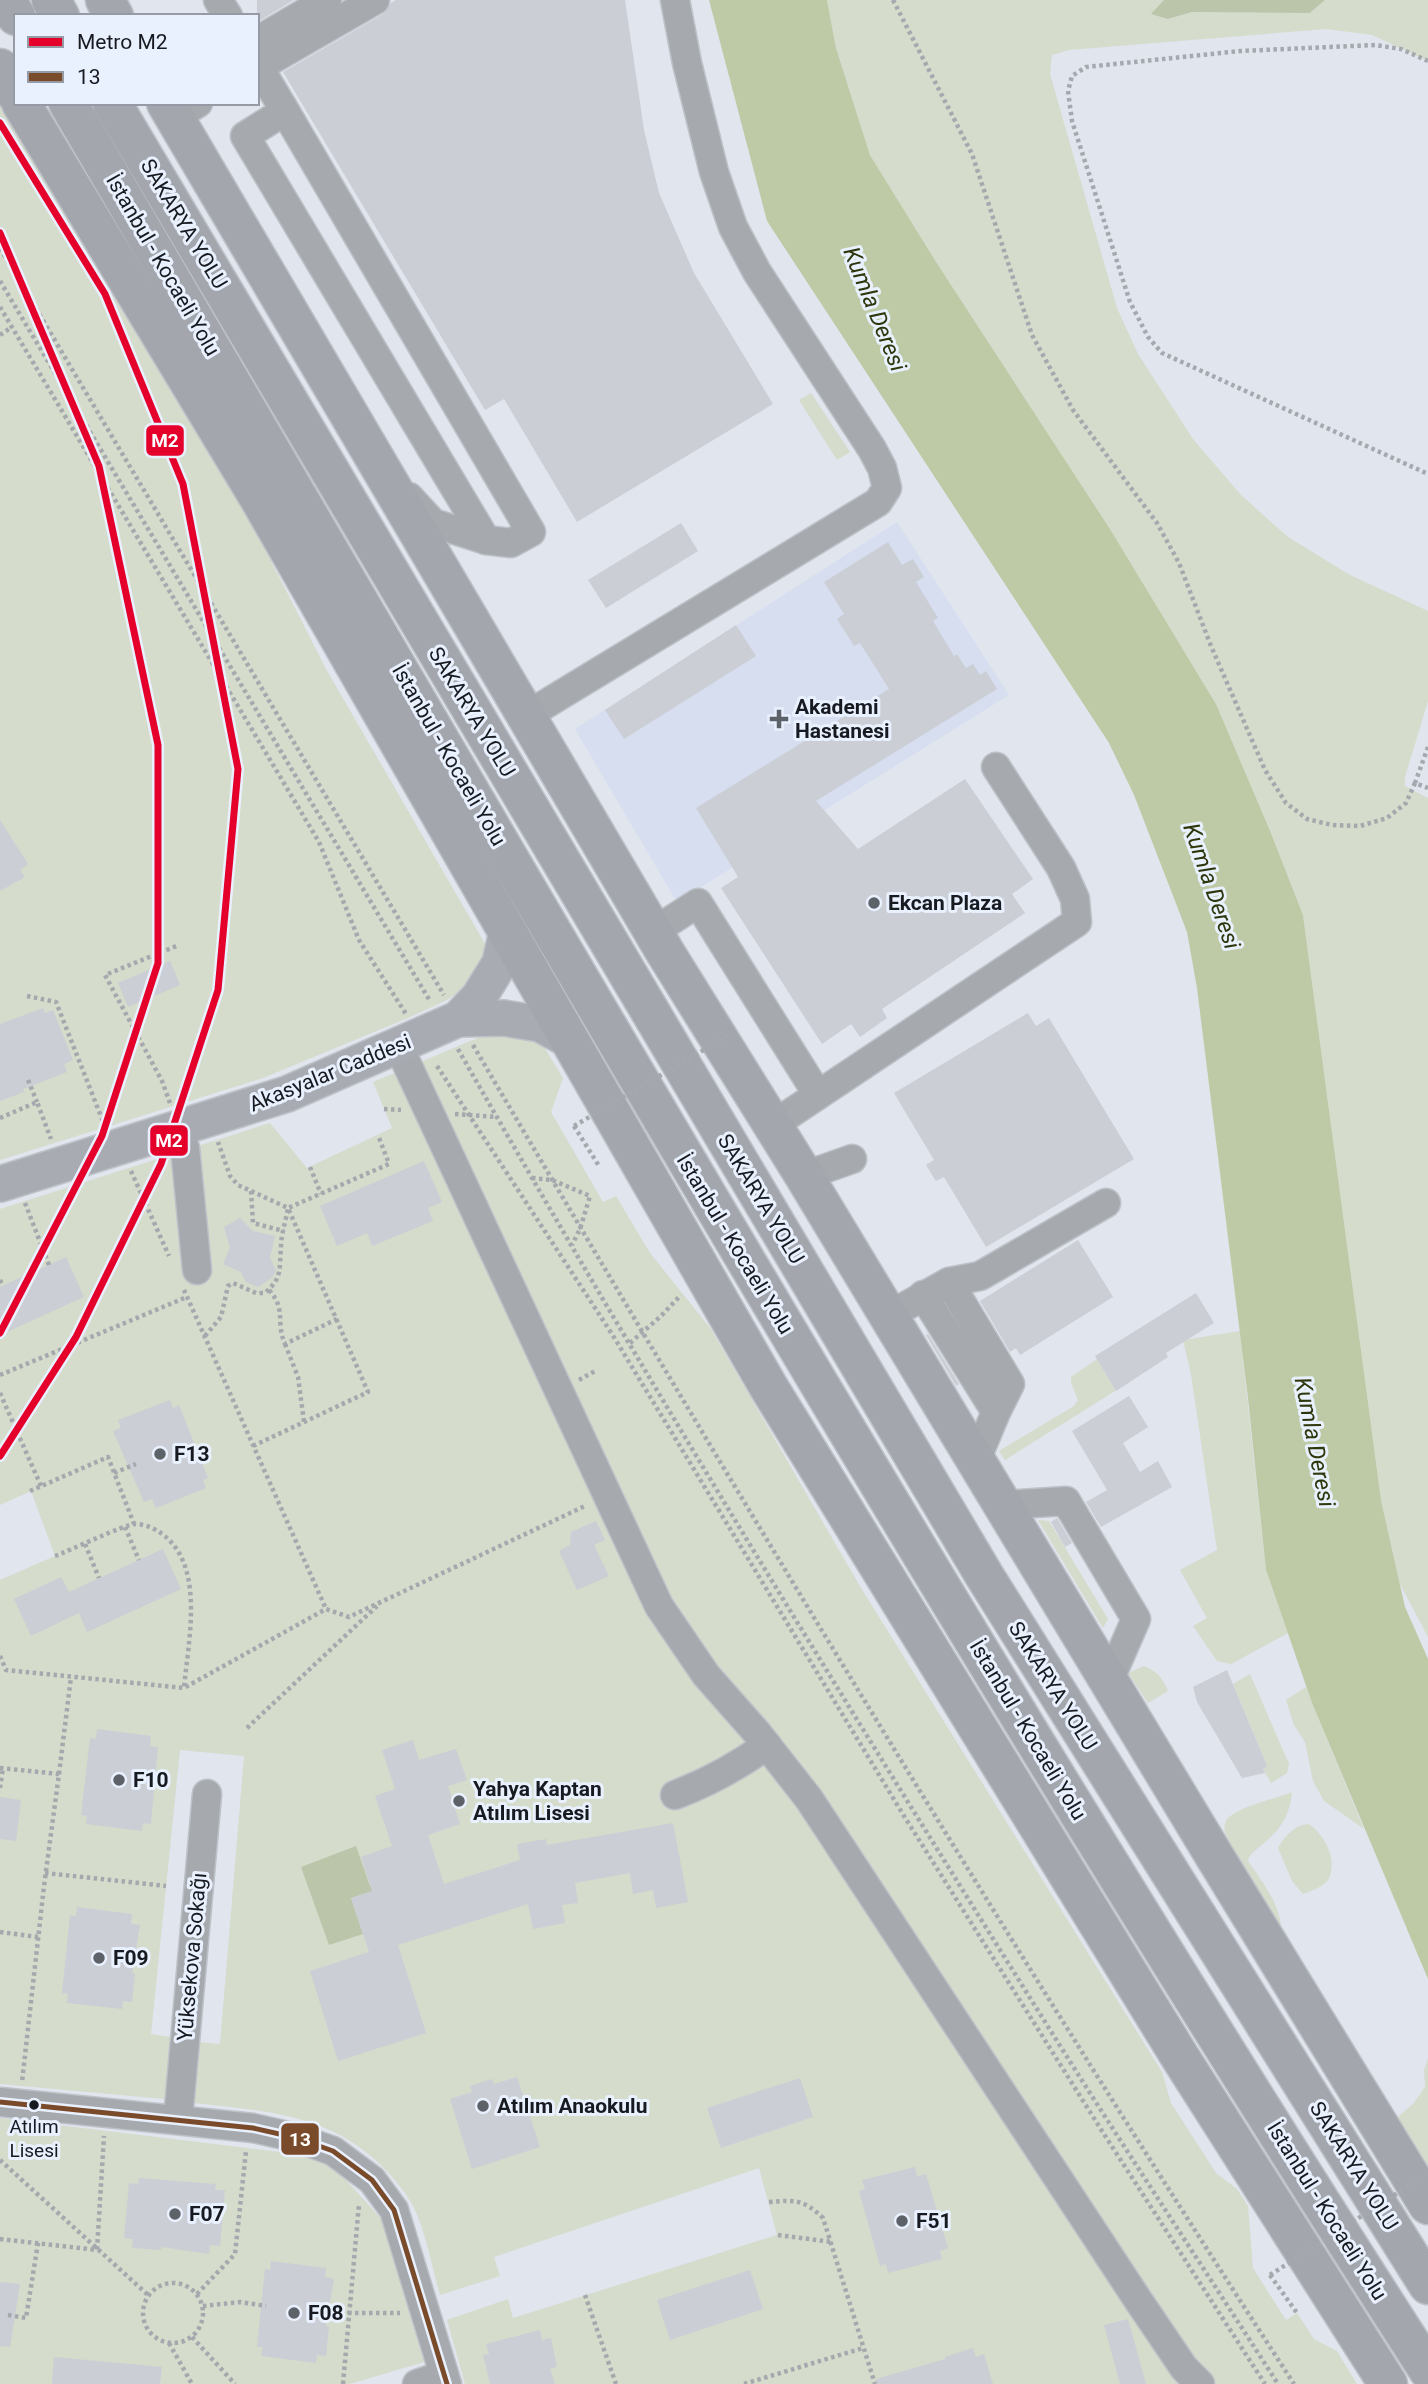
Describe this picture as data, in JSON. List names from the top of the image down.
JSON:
{
  "streets": {
    "highway": ["SAKARYA YOLU", "İstanbul - Kocaeli Yolu"],
    "main road": ["Akasyalar Caddesi"],
    "street": ["Yüksekova Sokağı"]
  },
  "water": ["Kumla Deresi"],
  "places": {
    "health": ["Akademi Hastanesi"],
    "other": [
      "Ekcan Plaza",
      "F13",
      "F10",
      "Yahya Kaptan Atılım Lisesi",
      "F09",
      "Atılım Lisesi",
      "Atılım Anaokulu",
      "F07",
      "F51",
      "F08"
    ]
  },
  "lines": ["metro line M2", "transit line 13"],
  "legend": ["Metro M2", "13"]
}
